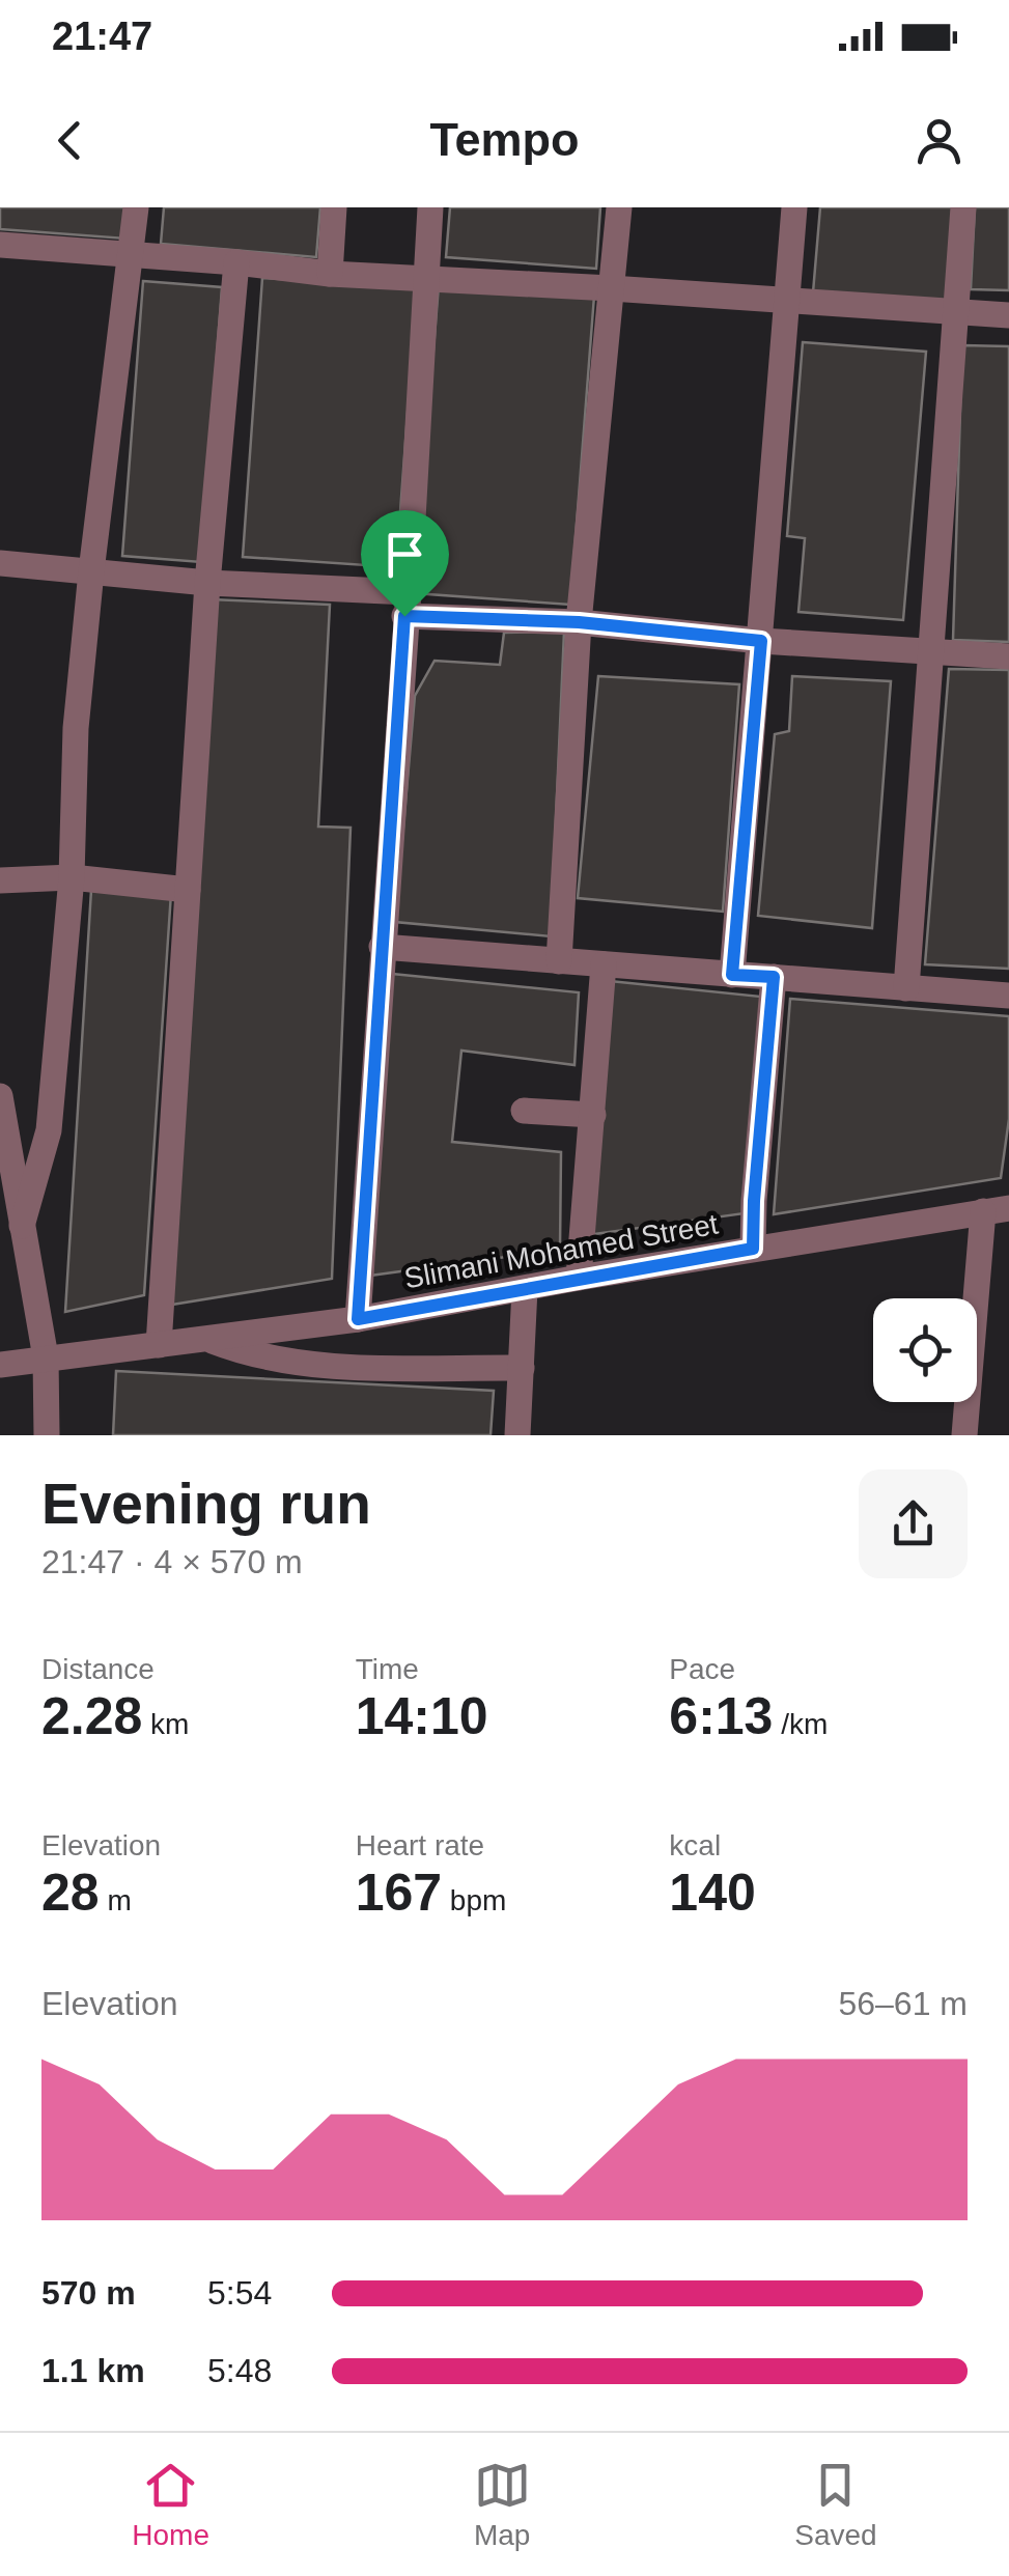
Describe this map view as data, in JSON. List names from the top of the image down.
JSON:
{
  "streets": {
    "street": ["Slimani Mohamed Street"]
  },
  "page": {
    "status": "21:47",
    "header": "Tempo",
    "heading": ["Evening run", "21:47 · 4 × 570 m"],
    "stats": [
      ["Distance", "2.28 km"],
      ["Time", "14:10"],
      ["Pace", "6:13 /km"],
      ["Elevation", "28 m"],
      ["Heart rate", "167 bpm"],
      ["kcal", "140"]
    ],
    "chart": ["Elevation", "56–61 m"],
    "list": [
      {
        "name": "570 m",
        "note": "5:54"
      },
      {
        "name": "1.1 km",
        "note": "5:48"
      }
    ],
    "tabs": ["Home", "Map", "Saved"]
  }
}
